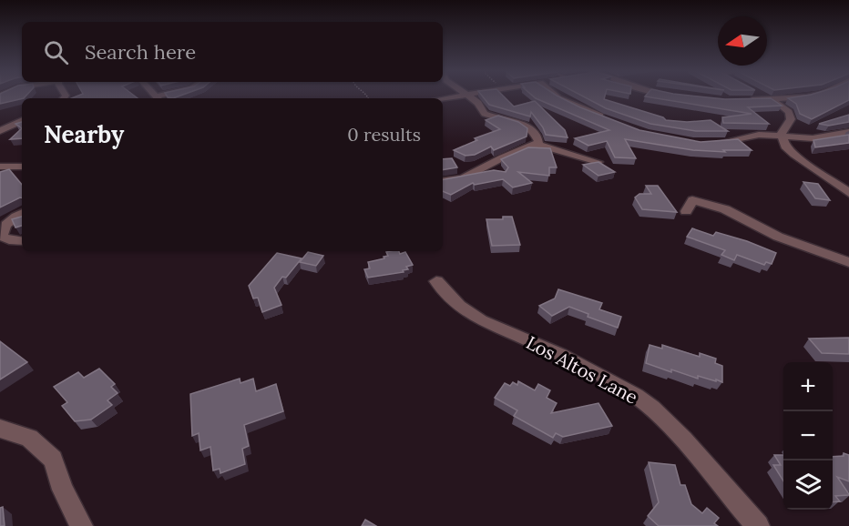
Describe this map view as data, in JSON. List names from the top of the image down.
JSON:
{
  "streets": {
    "street": ["Los Altos Lane"]
  },
  "north": "left",
  "page": {
    "search": "Search here",
    "heading": ["Nearby", "0 results"],
    "map_buttons": ["+", "−"]
  }
}
